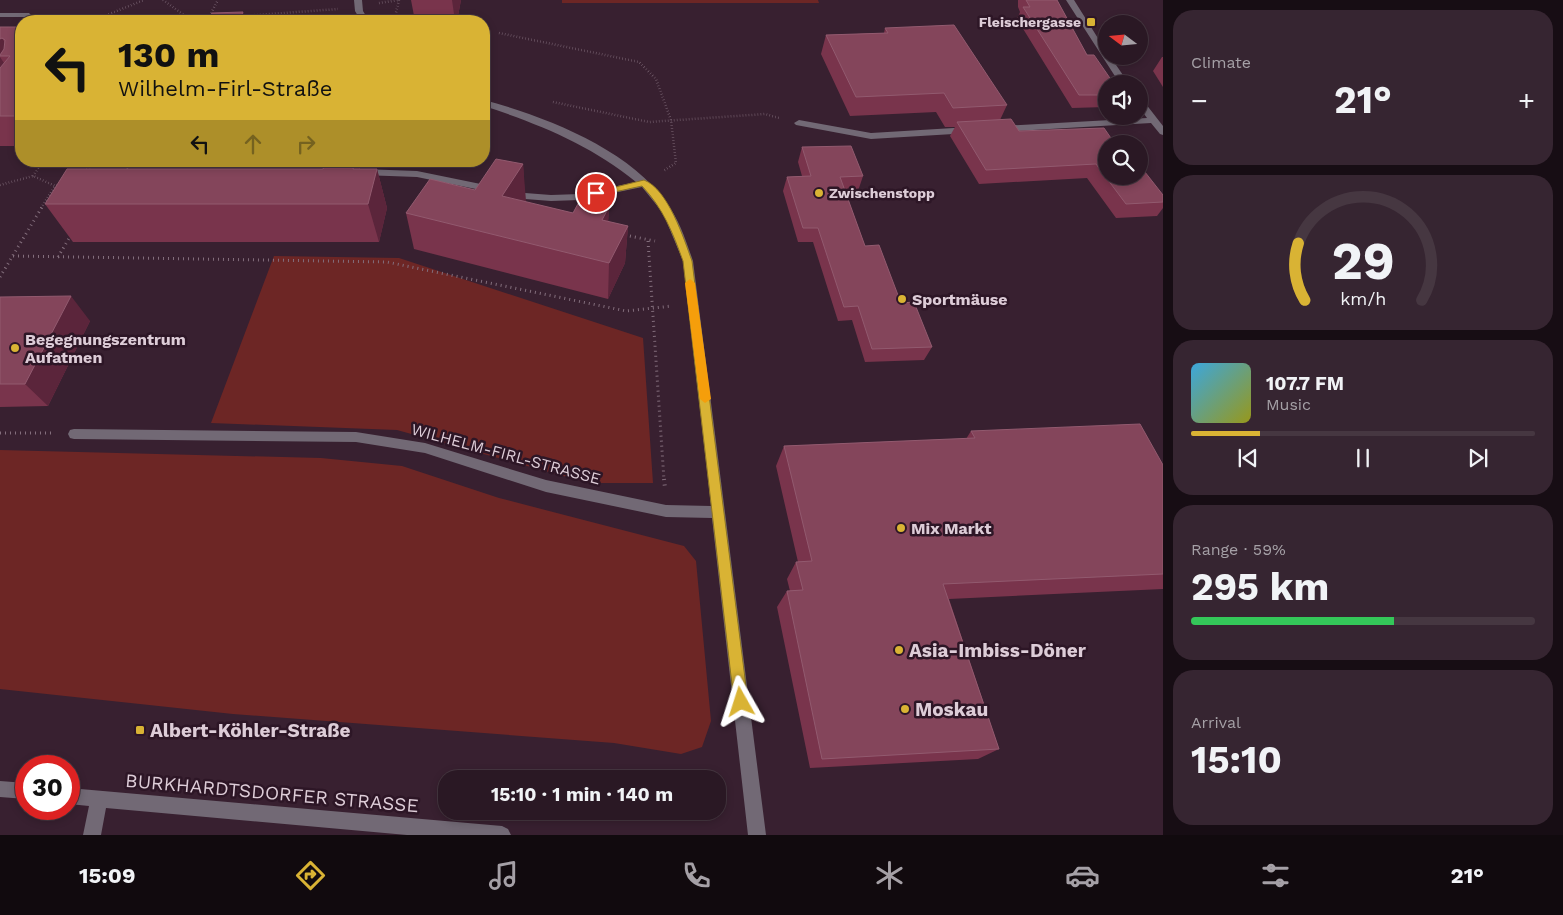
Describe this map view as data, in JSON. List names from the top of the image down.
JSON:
{
  "streets": {
    "street": ["WILHELM-FIRL-STRASSE", "BURKHARDTSDORFER STRASSE"]
  },
  "places": {
    "transit": ["Fleischergasse", "Albert-Köhler-Straße"],
    "other": [
      "Zwischenstopp",
      "Sportmäuse",
      "Begegnungszentrum Aufatmen",
      "Mix Markt",
      "Asia-Imbiss-Döner",
      "Moskau"
    ]
  },
  "north": "left",
  "page": {
    "tile": [
      "Climate",
      ["Range · 59%", "295 km"],
      ["Arrival", "15:10"]
    ],
    "turn": ["130 m", "Wilhelm-Firl-Straße"],
    "heat": ["−", "21°", "+"],
    "song": ["107.7 FM", "Music"],
    "limit": "30",
    "trip": "15:10 · 1 min · 140 m",
    "tabs": ["15:09", "21°"],
    "gauge": ["29", "km/h"]
  }
}
